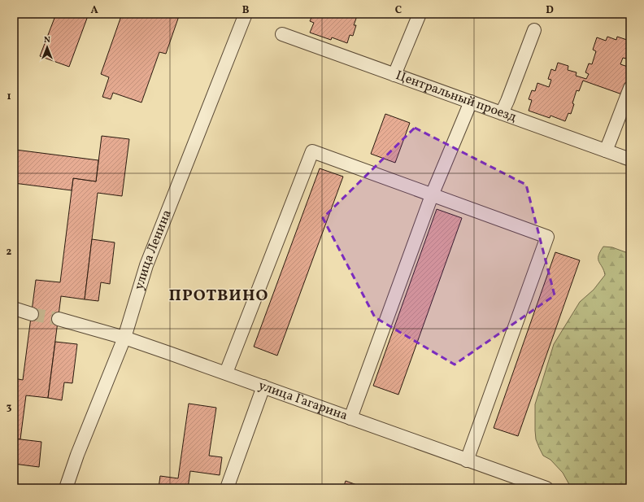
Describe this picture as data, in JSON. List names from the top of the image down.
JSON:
{
  "streets": {
    "street": ["Центральный проезд", "улица Ленина", "улица Гагарина"]
  },
  "crossings": [
    ["улица Ленина", "улица Гагарина"]
  ],
  "districts": ["ПРОТВИНО"],
  "north": "top",
  "grid": {
    "columns": [
      "A",
      "B",
      "C",
      "D"
    ],
    "rows": ["1", "2", "3"]
  }
}
